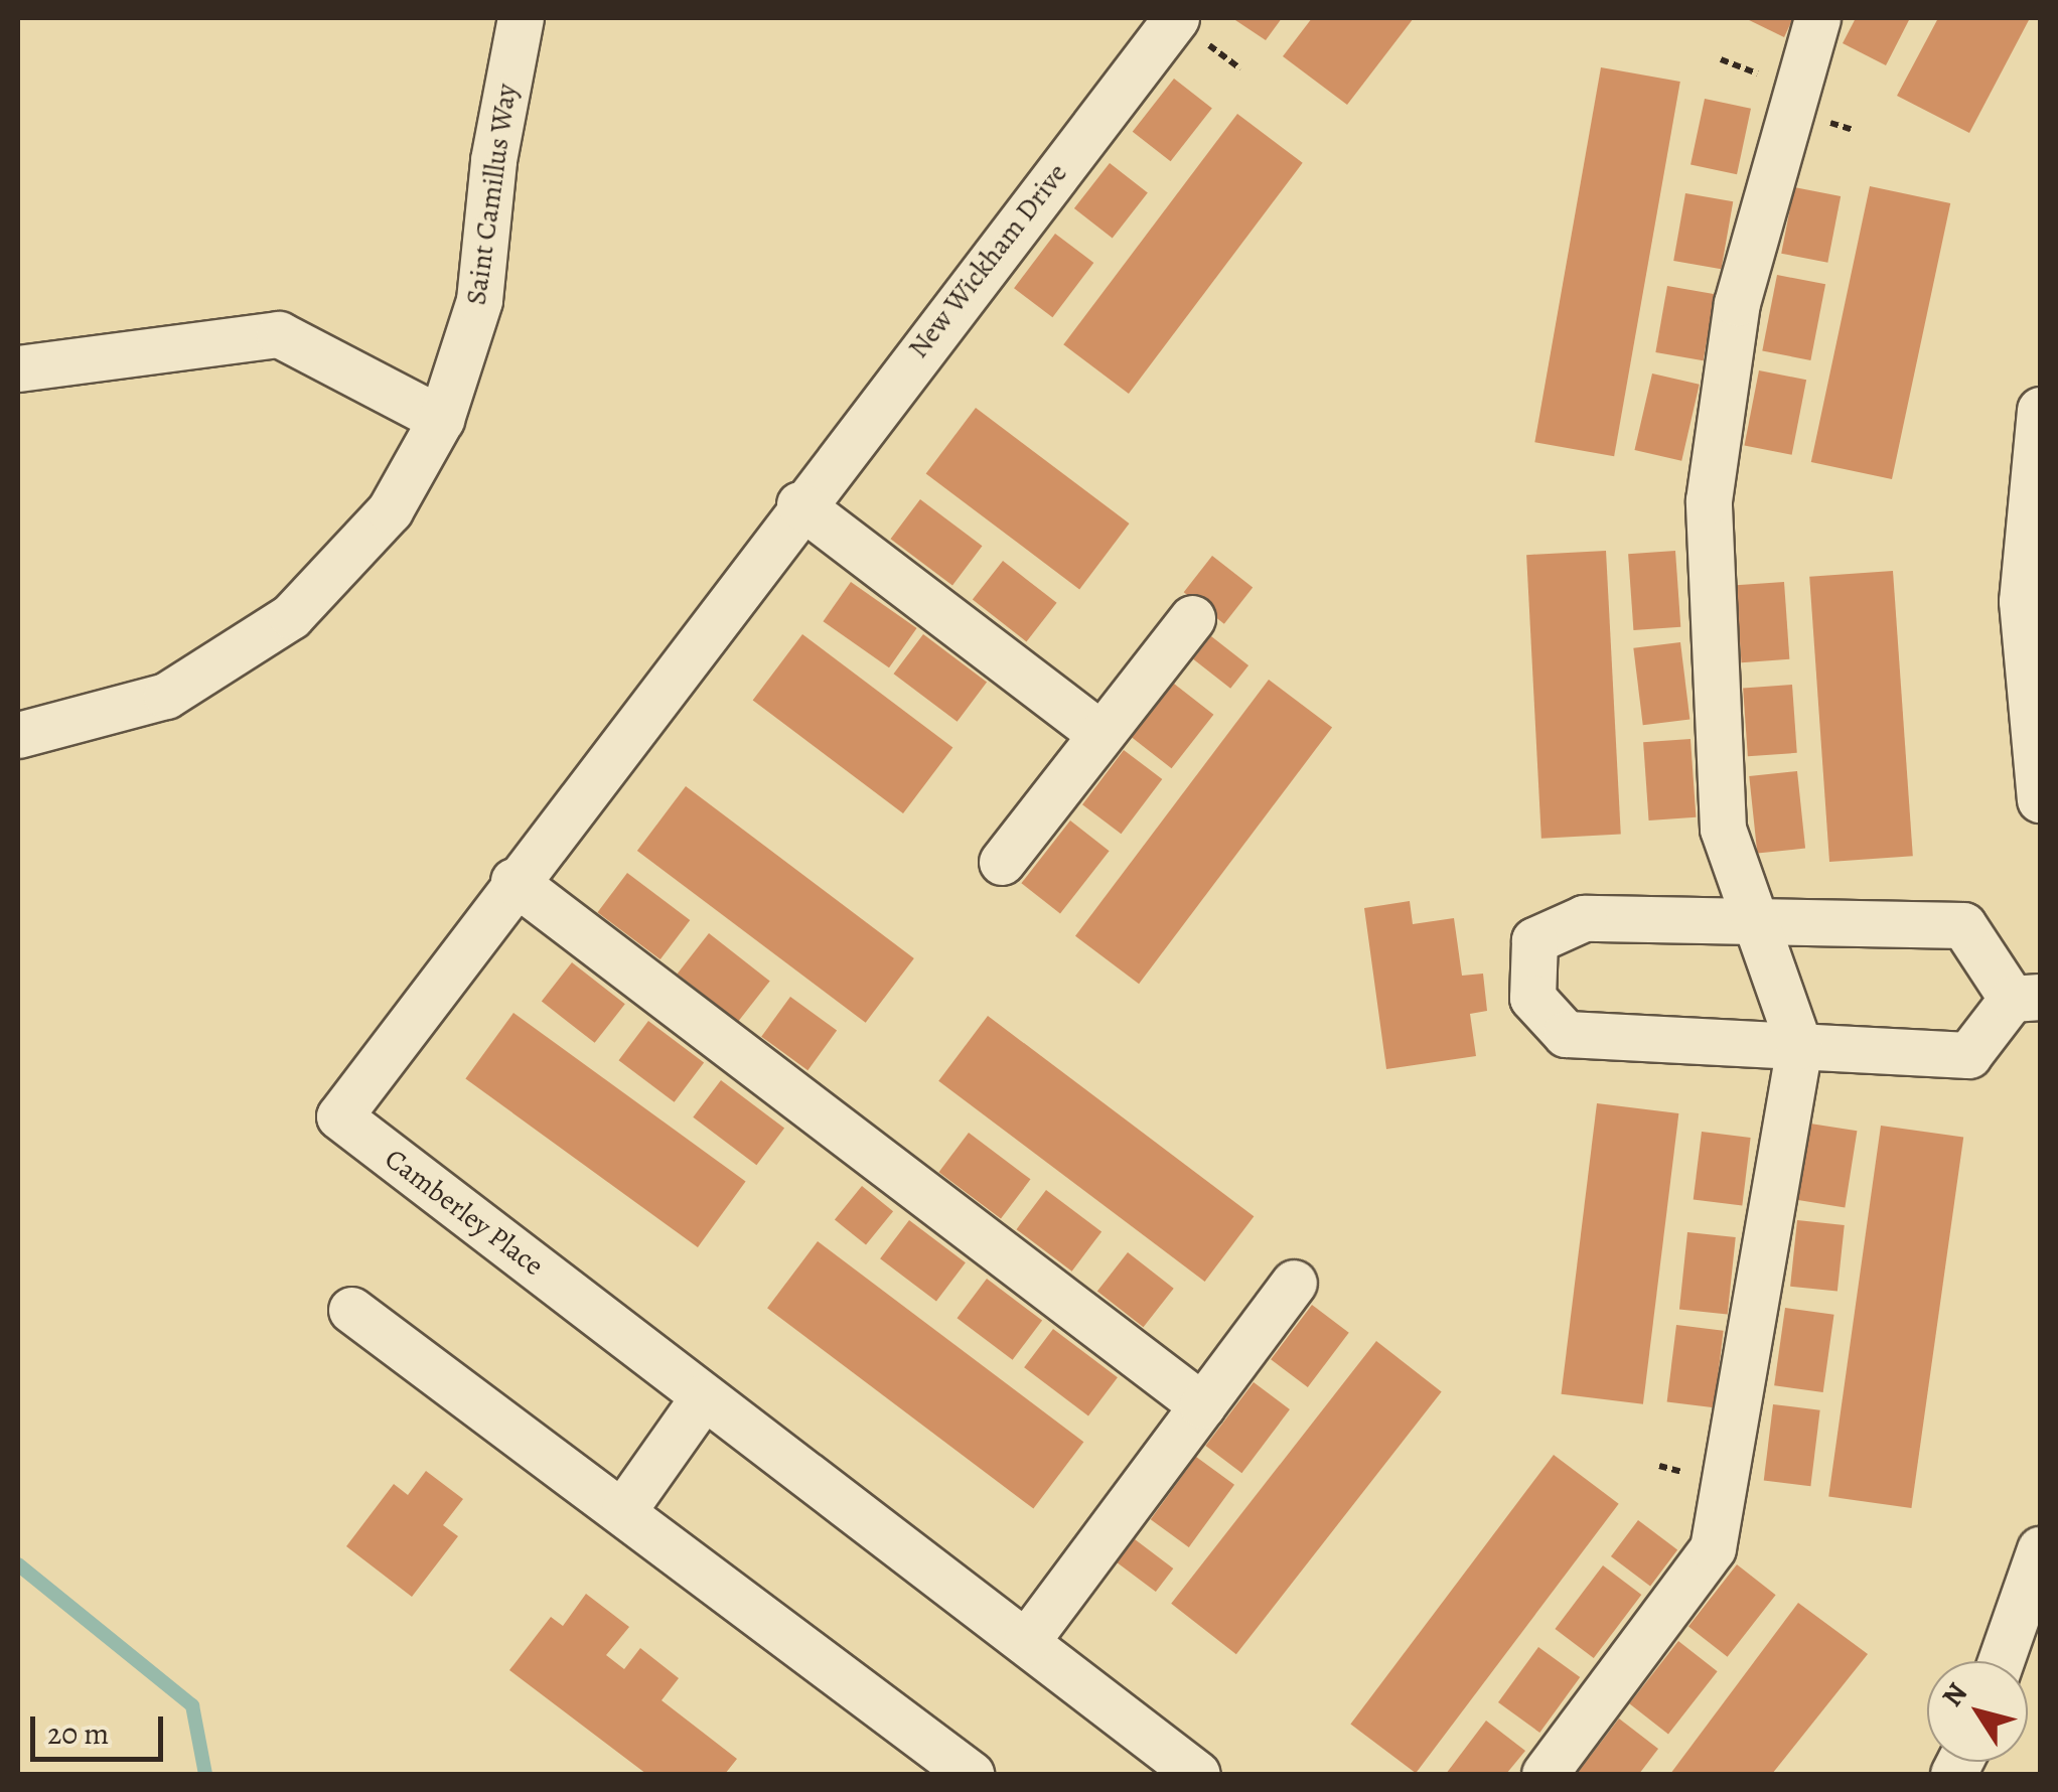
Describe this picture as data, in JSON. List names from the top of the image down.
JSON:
{
  "streets": {
    "street": ["Saint Camillus Way", "New Wickham Drive", "Camberley Place"]
  },
  "crossings": [
    ["New Wickham Drive", "Camberley Place"]
  ],
  "scale_bar": "20 m",
  "north": "top left"
}
